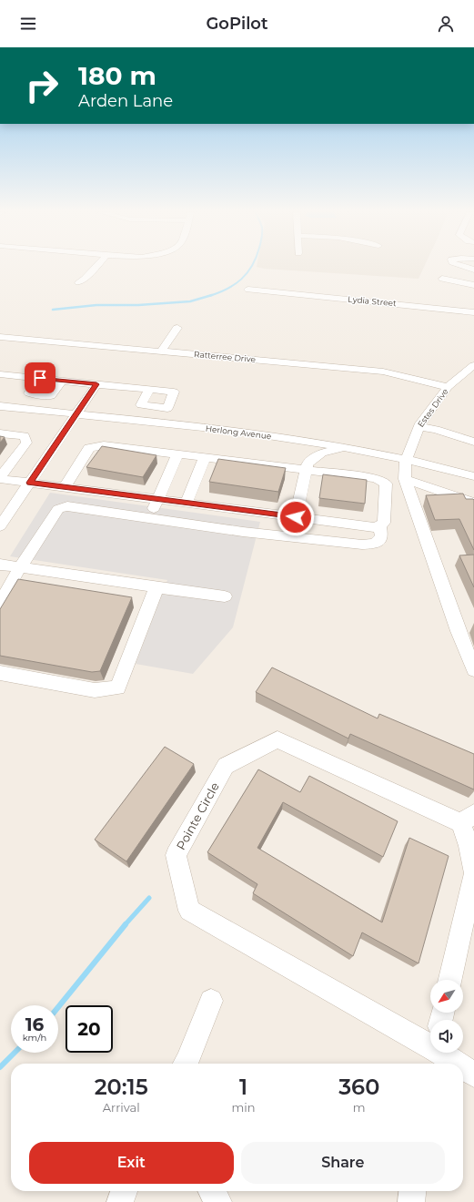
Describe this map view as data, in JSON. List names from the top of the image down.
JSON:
{
  "streets": {
    "street": [
      "Lydia Street",
      "Ratterree Drive",
      "Estes Drive",
      "Herlong Avenue",
      "Pointe Circle"
    ]
  },
  "crossings": [
    ["Ratterree Drive", "Estes Drive"],
    ["Estes Drive", "Herlong Avenue"]
  ],
  "north": "bottom left",
  "page": {
    "header": "GoPilot",
    "turn": ["180 m", "Arden Lane"],
    "speed": "16 km/h",
    "limit": "20",
    "eta": [
      "20:15",
      "Arrival",
      "1",
      "min",
      "360",
      "m"
    ],
    "buttons": ["Exit", "Share"]
  }
}
